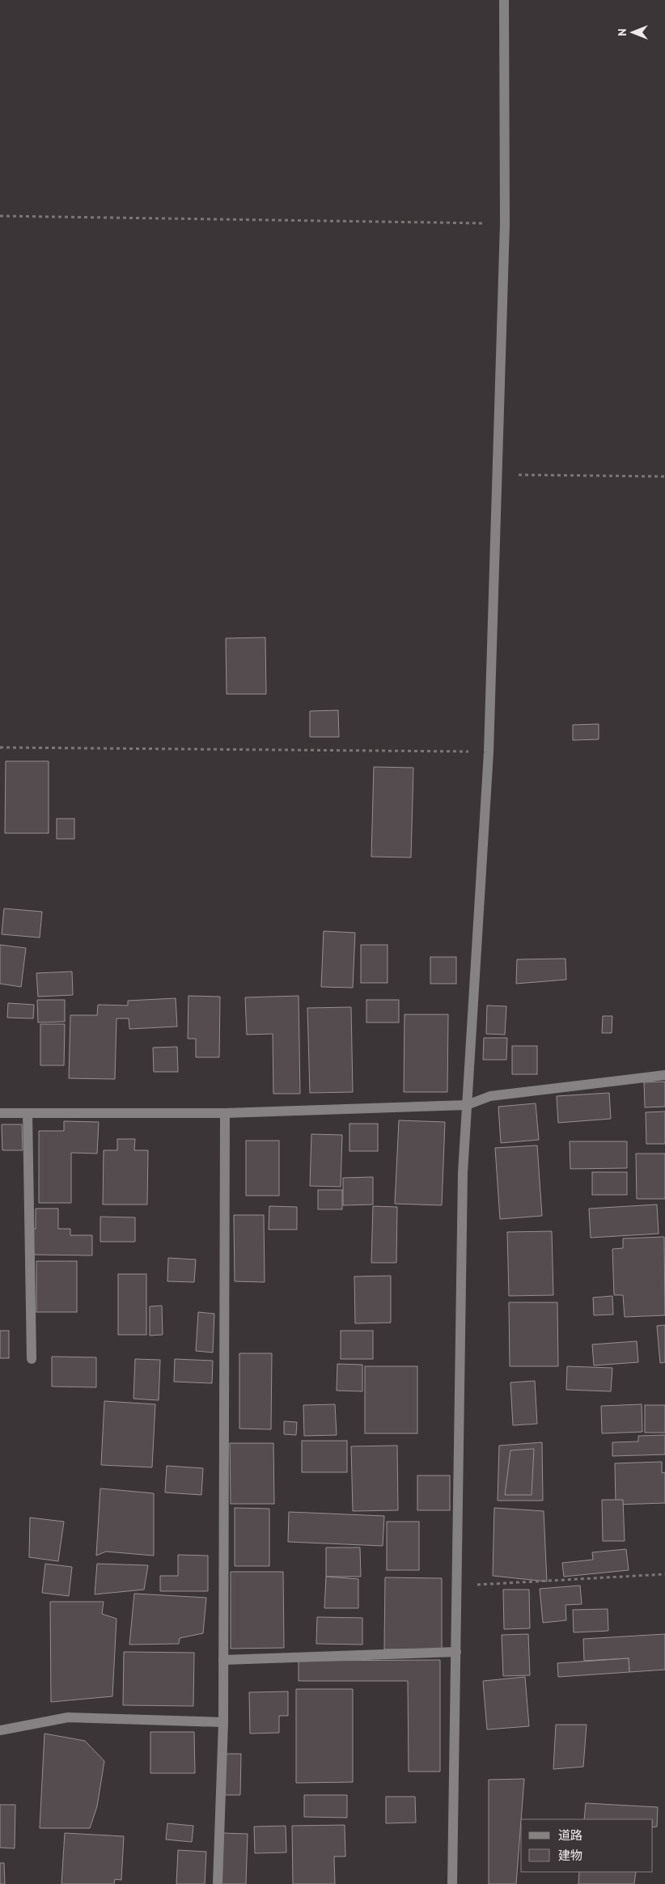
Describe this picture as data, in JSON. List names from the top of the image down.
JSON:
{
  "legend": ["道路", "建物"],
  "north": "left"
}
